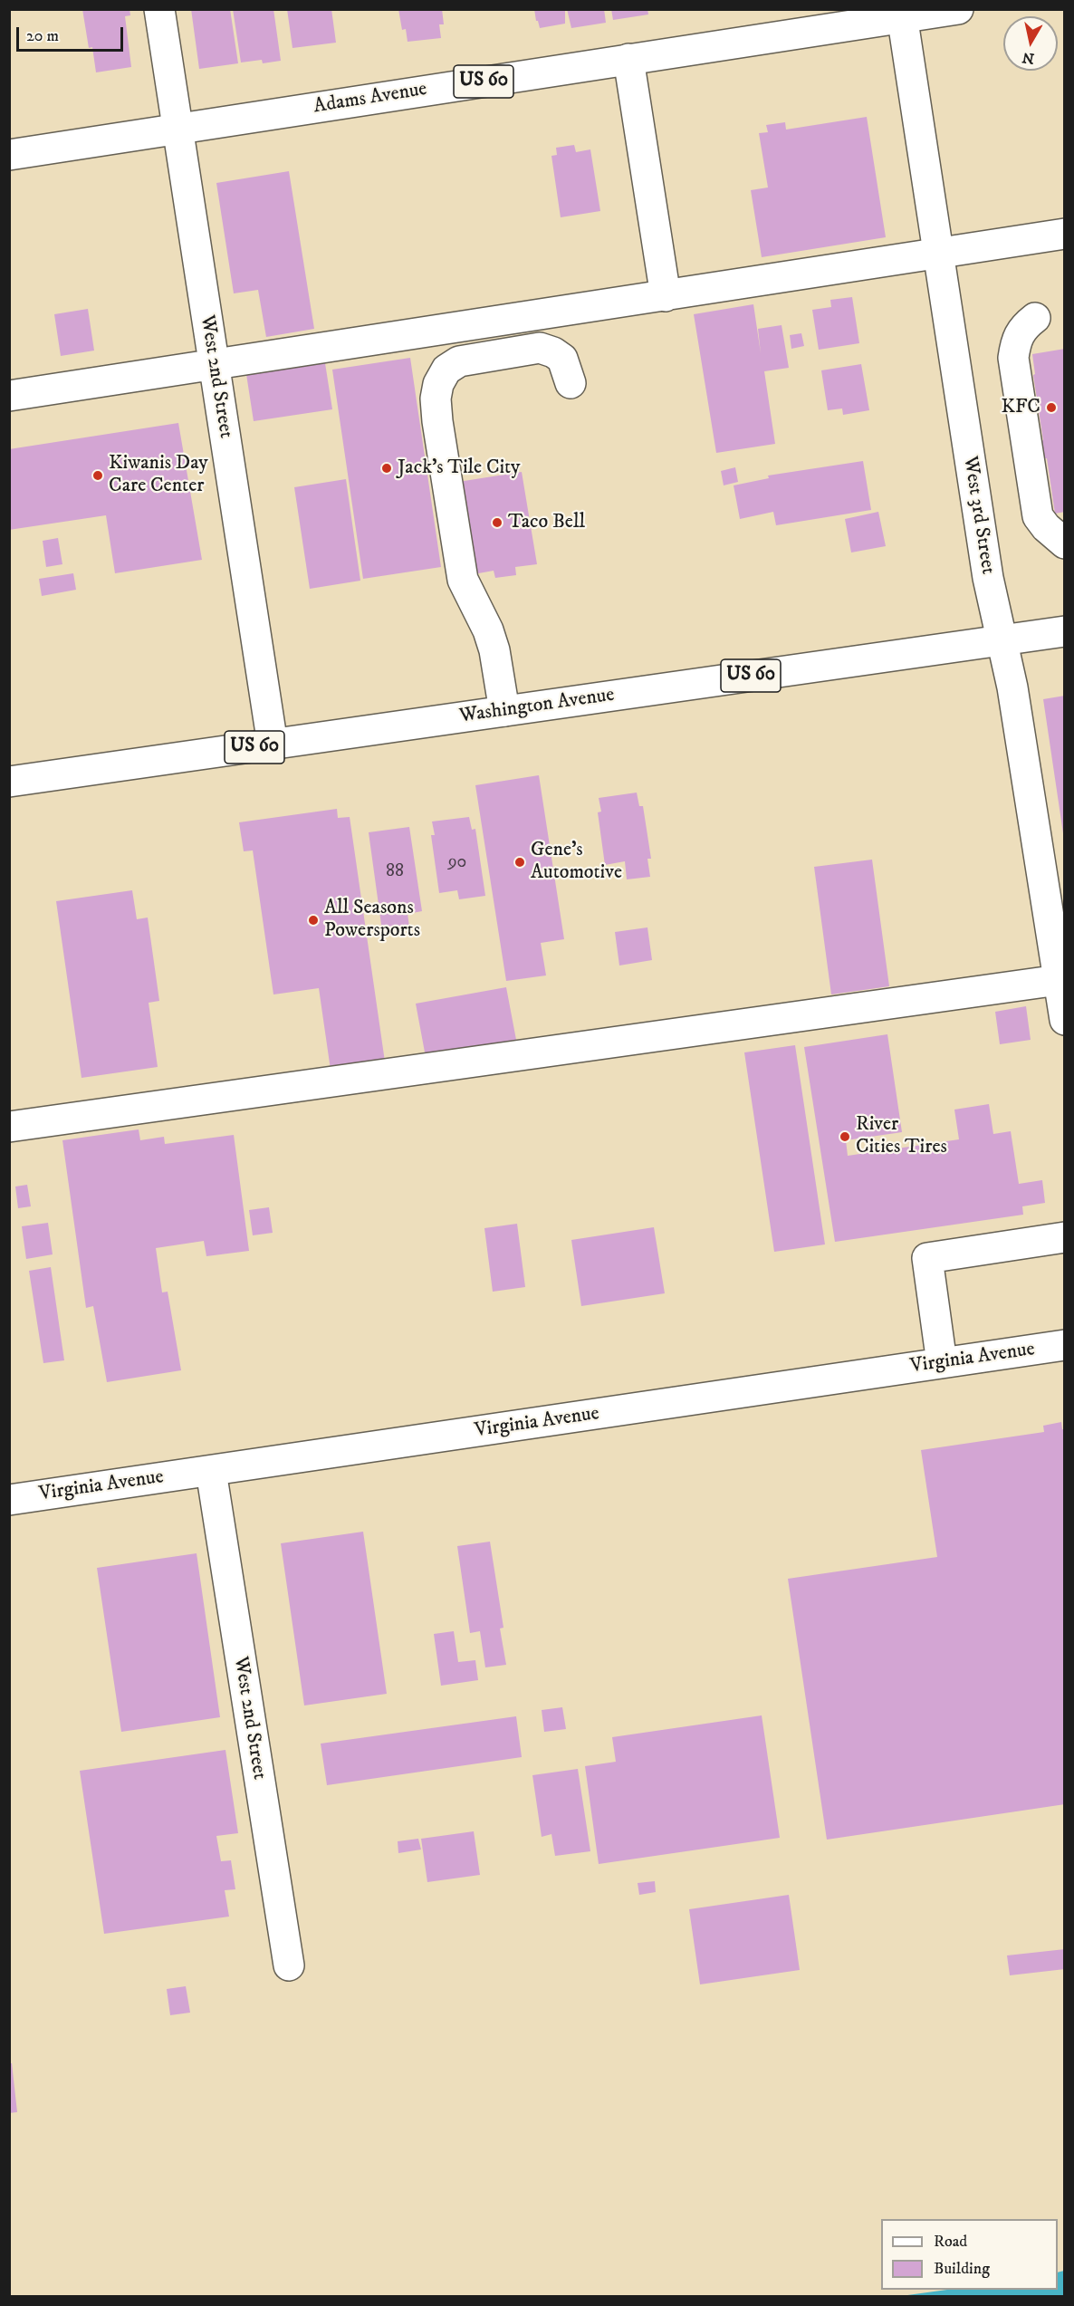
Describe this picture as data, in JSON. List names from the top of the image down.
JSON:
{
  "streets": {
    "street": [
      "US 60",
      "Adams Avenue",
      "West 2nd Street",
      "West 3rd Street",
      "Washington Avenue",
      "Virginia Avenue"
    ]
  },
  "crossings": [
    ["Adams Avenue", "West 2nd Street"],
    ["Adams Avenue", "West 3rd Street"],
    ["West 2nd Street", "Washington Avenue"],
    ["West 2nd Street", "Virginia Avenue"],
    ["West 3rd Street", "Washington Avenue"]
  ],
  "places": [
    "KFC",
    "Jack's Tile City",
    "Kiwanis Day Care Center",
    "Taco Bell",
    "Gene's Automotive",
    "All Seasons Powersports",
    "River Cities Tires"
  ],
  "house_numbers": ["90", "88"],
  "legend": ["Road", "Building"],
  "scale_bar": "20 m",
  "north": "bottom"
}
